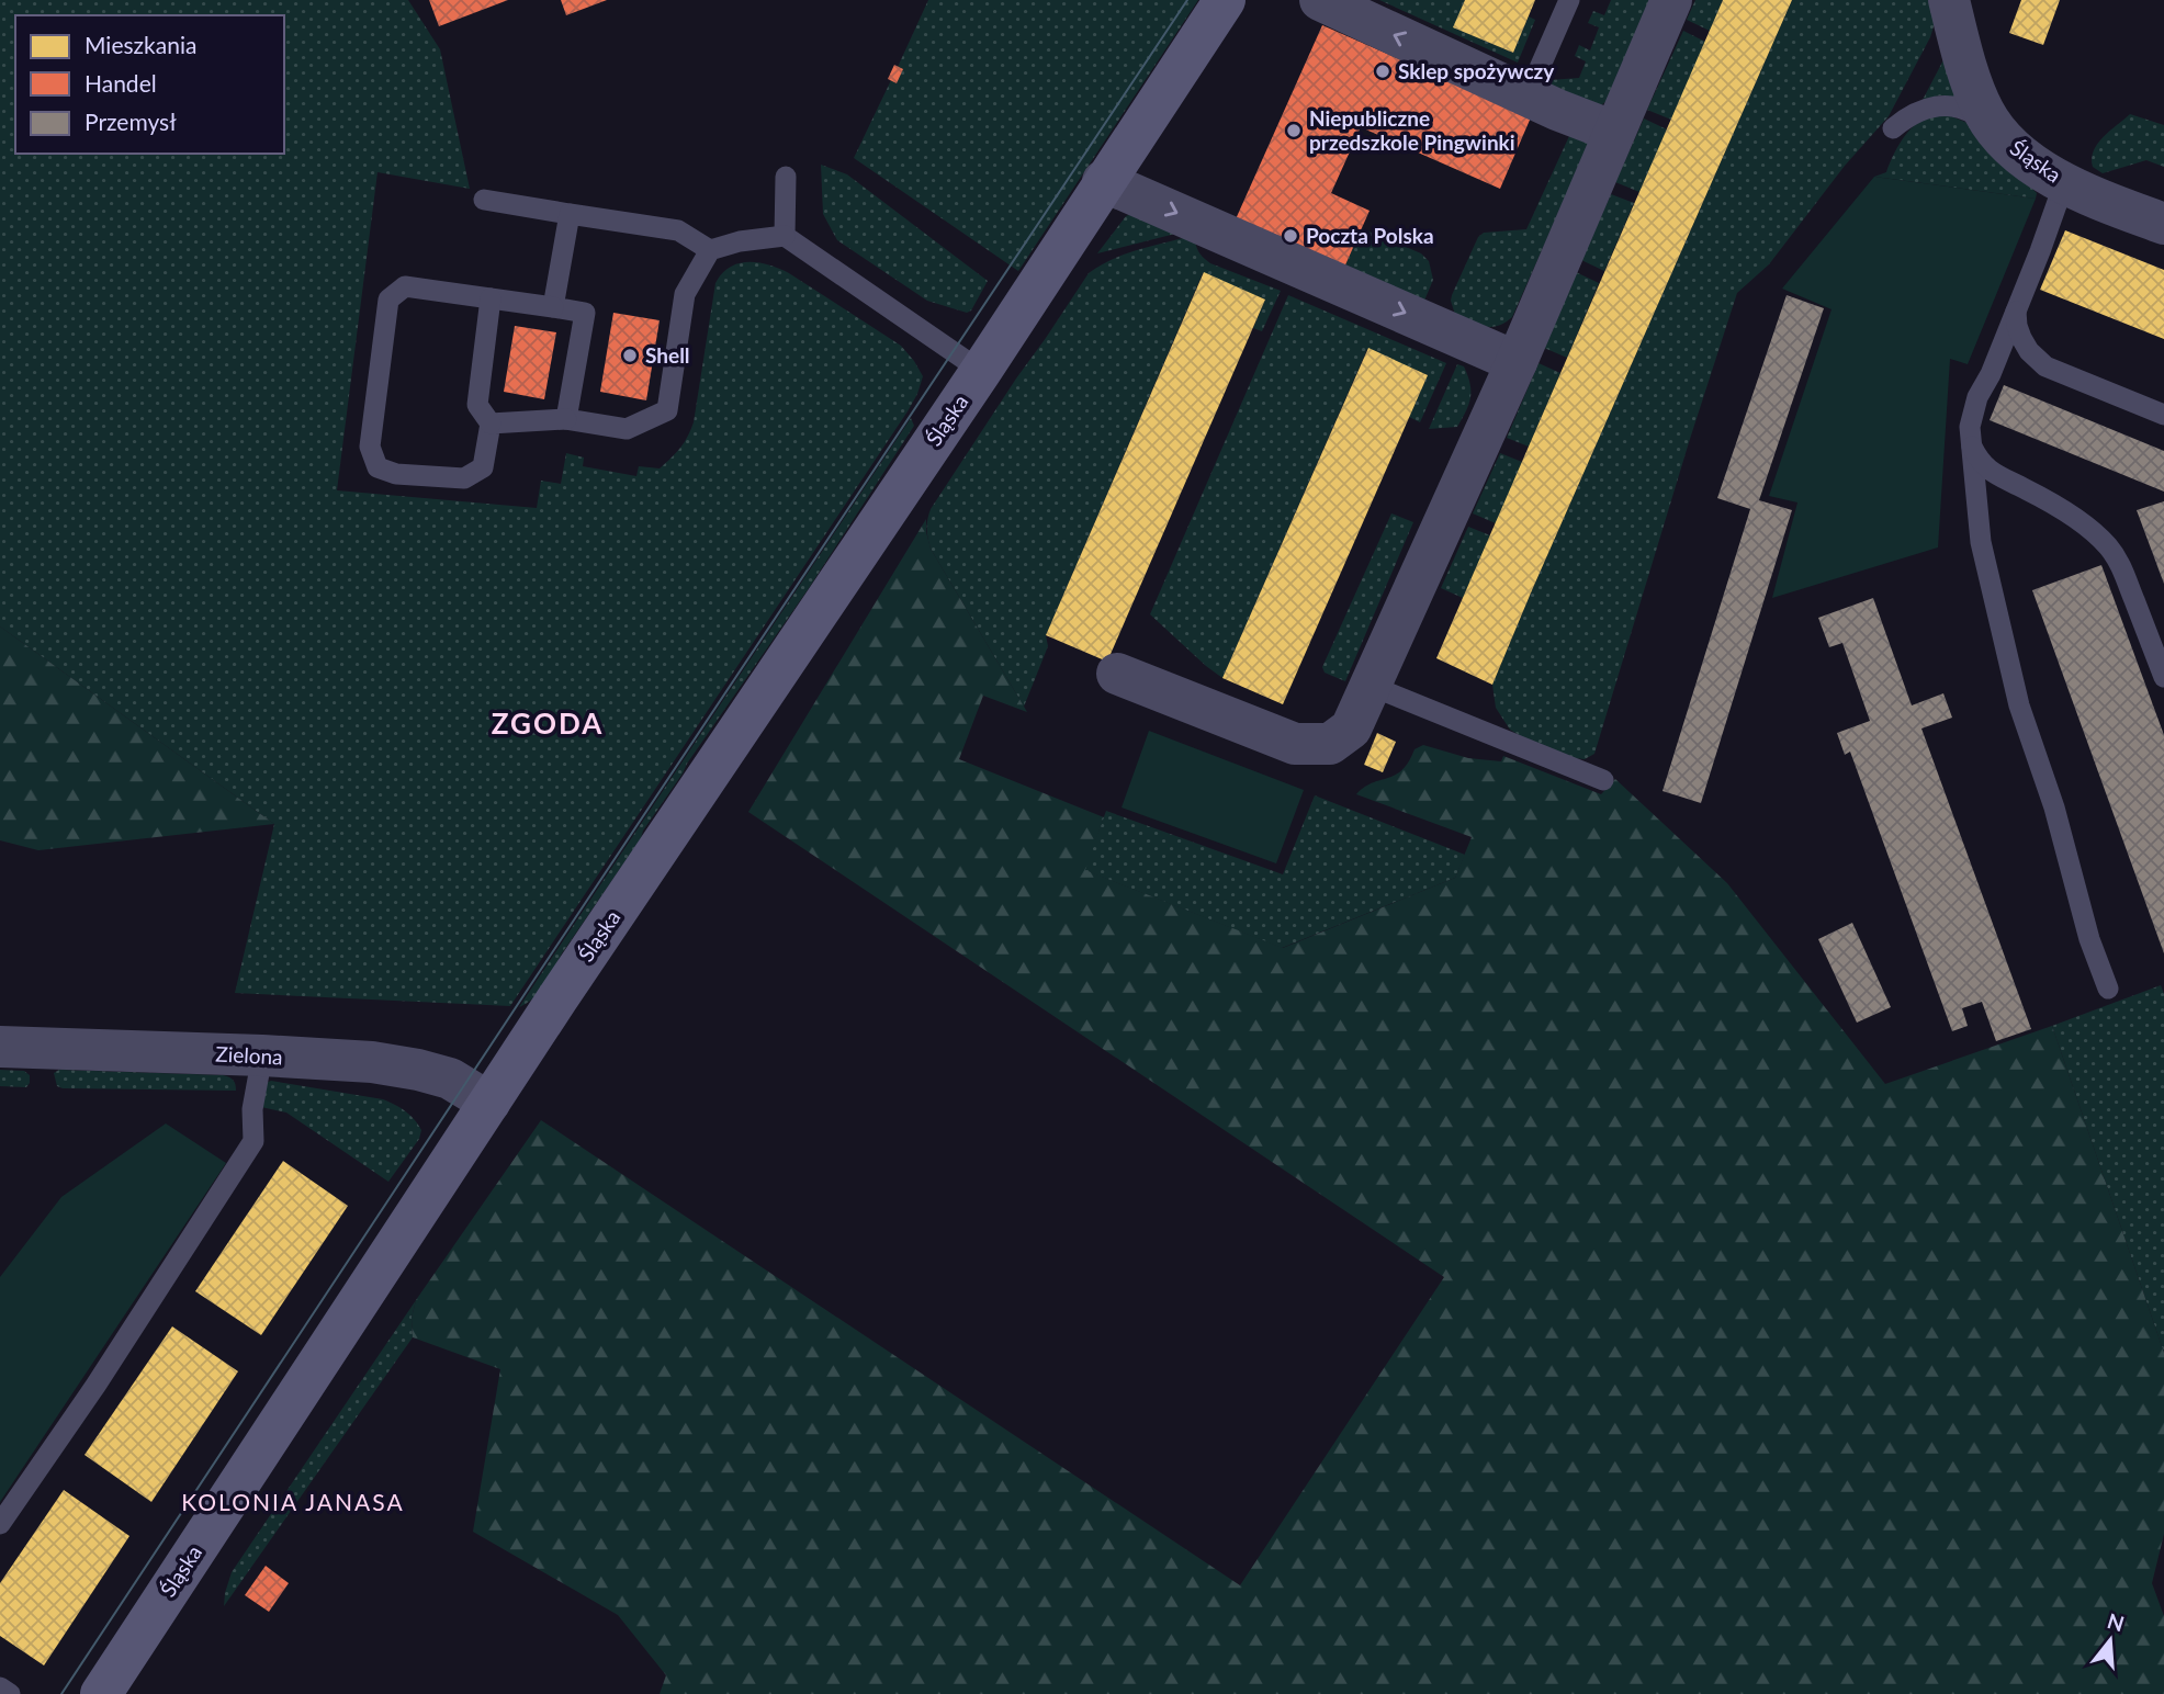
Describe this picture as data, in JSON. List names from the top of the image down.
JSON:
{
  "streets": {
    "street": ["Śląska", "Zielona"]
  },
  "crossings": [
    ["Śląska", "Zielona"]
  ],
  "districts": ["ZGODA", "KOLONIA JANASA"],
  "places": [
    "Sklep spożywczy",
    "Niepubliczne przedszkole Pingwinki",
    "Poczta Polska",
    "Shell"
  ],
  "legend": ["Mieszkania", "Handel", "Przemysł"],
  "north": "top"
}
